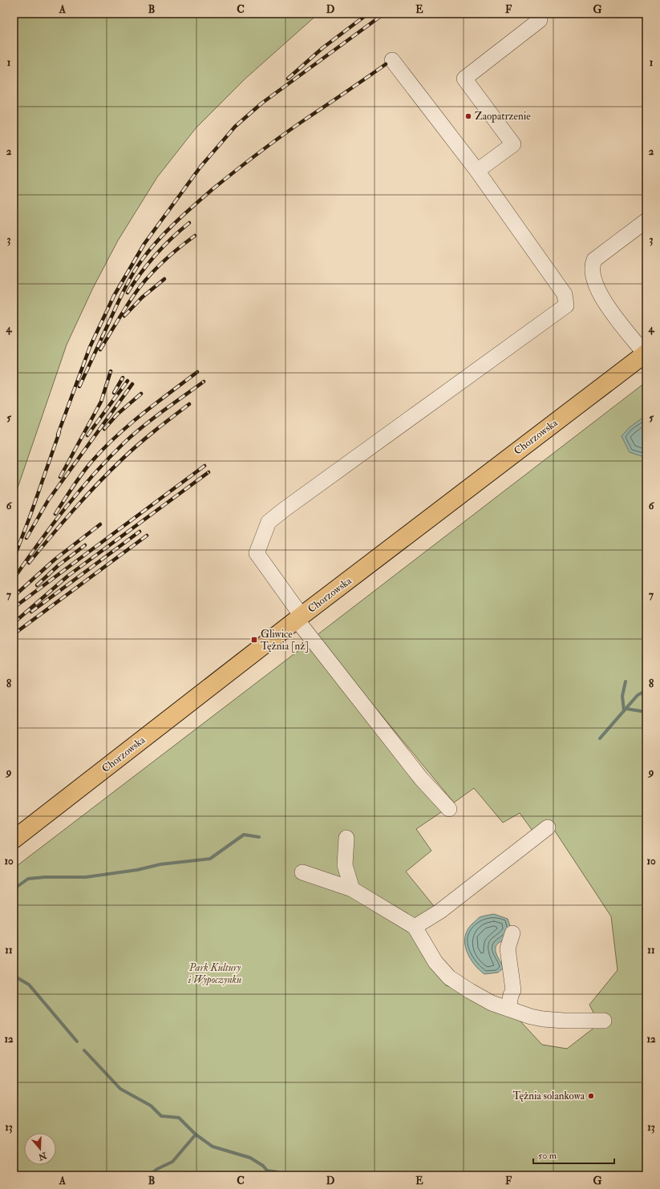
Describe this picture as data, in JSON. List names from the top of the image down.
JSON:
{
  "streets": {
    "main road": ["Chorzowska"]
  },
  "parks": ["Park Kultury i Wypoczynku"],
  "places": {
    "other": ["Zaopatrzenie", "Tężnia solankowa"],
    "transit": ["Gliwice Tężnia [nż]"]
  },
  "scale_bar": "50 m",
  "north": "bottom",
  "grid": {
    "columns": [
      "A",
      "B",
      "C",
      "D",
      "E",
      "F",
      "G"
    ],
    "rows": [
      "1",
      "2",
      "3",
      "4",
      "5",
      "6",
      "7",
      "8",
      "9",
      "10",
      "11",
      "12",
      "13"
    ]
  }
}
